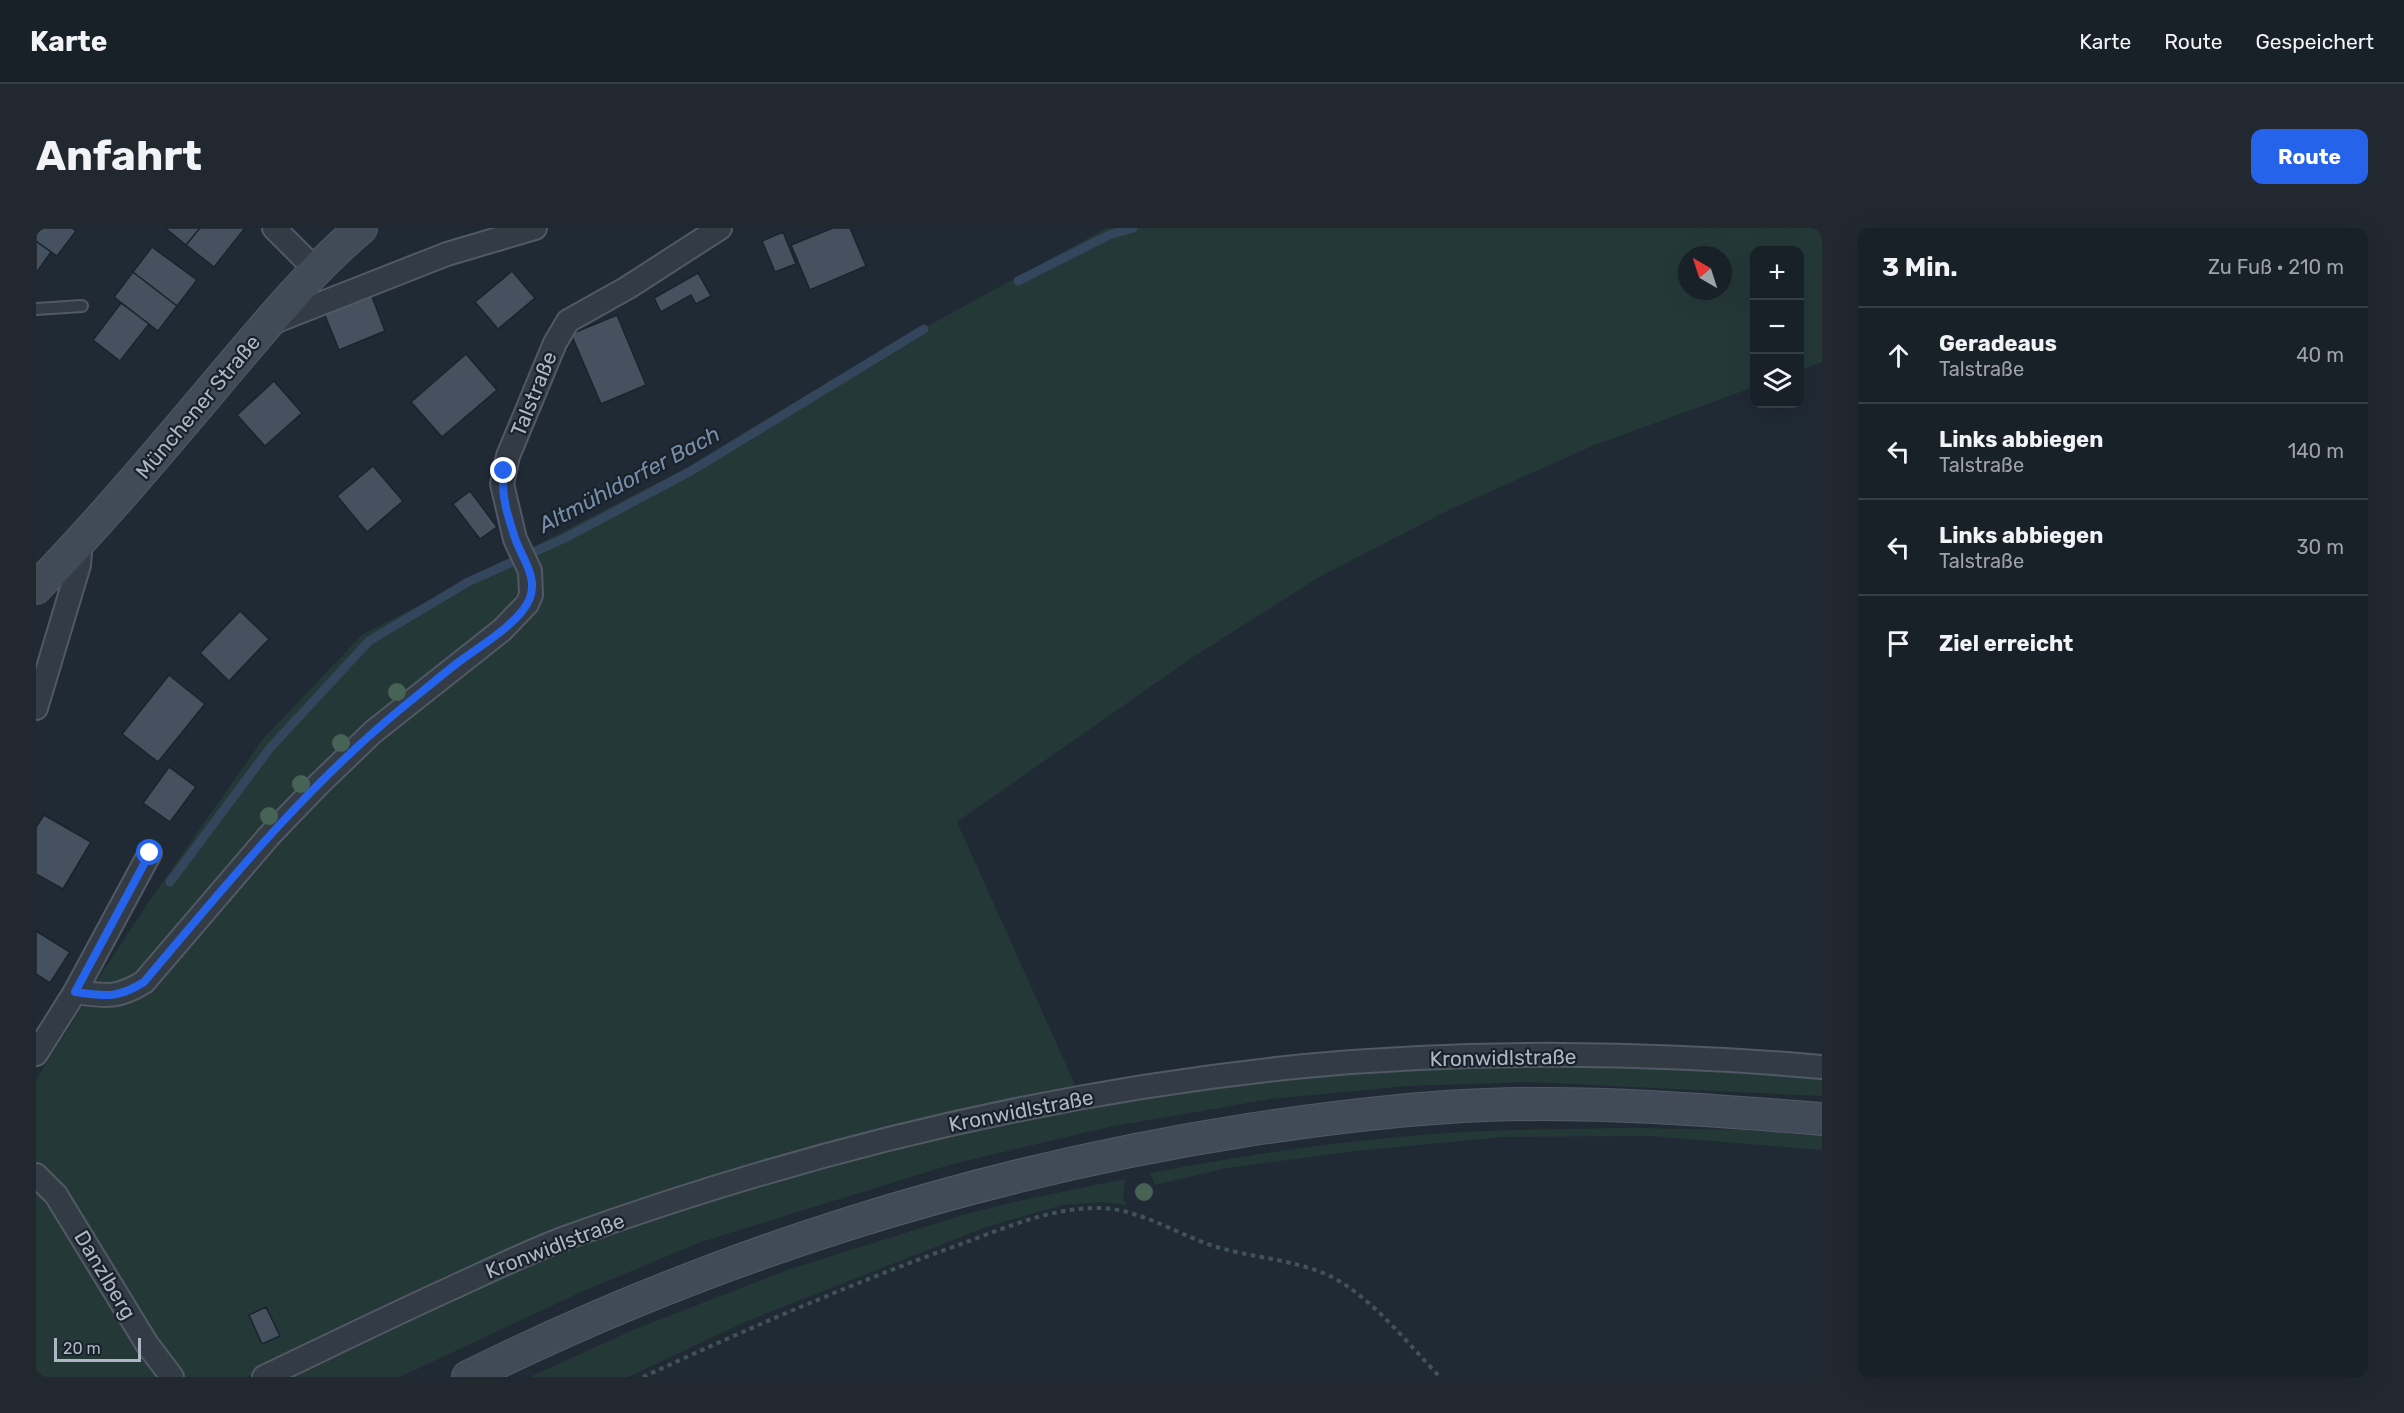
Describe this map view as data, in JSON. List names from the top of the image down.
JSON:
{
  "streets": {
    "main road": ["Münchener Straße"],
    "street": ["Talstraße", "Kronwidlstraße", "Danzlberg"]
  },
  "water": ["Altmühldorfer Bach"],
  "scale_bar": "20 m",
  "north": "top left",
  "page": {
    "header": "Karte",
    "nav": ["Karte", "Route", "Gespeichert"],
    "buttons": "Route",
    "title": "Anfahrt",
    "heading": ["3 Min.", "Zu Fuß · 210 m"],
    "map_buttons": ["+", "−"],
    "list": [
      ["Geradeaus", "Talstraße", "40 m"],
      ["Links abbiegen", "Talstraße", "140 m"],
      ["Links abbiegen", "Talstraße", "30 m"],
      "Ziel erreicht"
    ],
    "scale": "20 m"
  }
}
